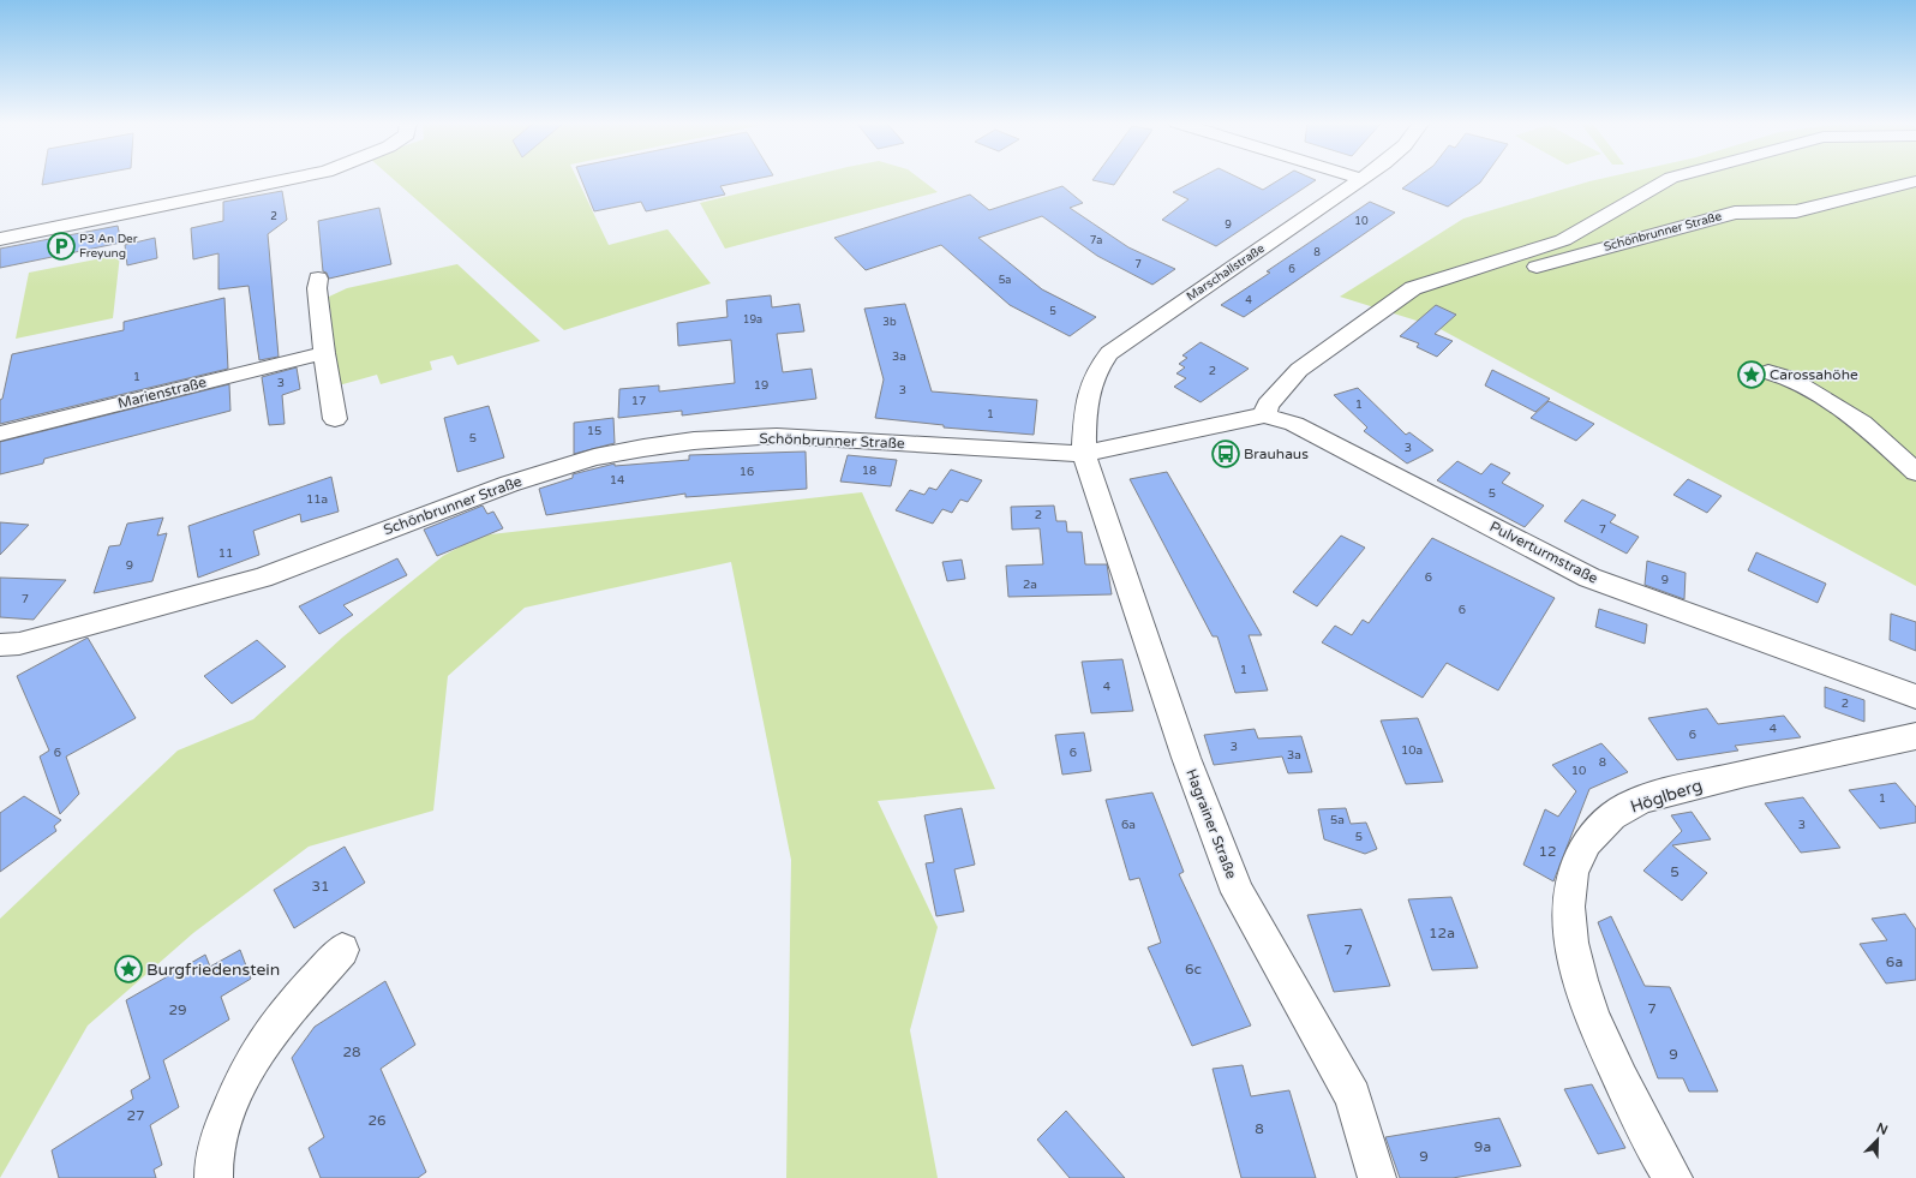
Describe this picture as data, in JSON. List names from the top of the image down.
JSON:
{
  "streets": {
    "street": [
      "Schönbrunner Straße",
      "Marschallstraße",
      "Marienstraße",
      "Pulverturmstraße",
      "Höglberg",
      "Hagrainer Straße"
    ]
  },
  "crossings": [
    ["Schönbrunner Straße", "Marschallstraße"],
    ["Schönbrunner Straße", "Pulverturmstraße"],
    ["Schönbrunner Straße", "Hagrainer Straße"],
    ["Marschallstraße", "Hagrainer Straße"]
  ],
  "places": {
    "parking": ["P3 An Der Freyung"],
    "place": ["Carossahöhe", "Burgfriedenstein"],
    "bus stop": ["Brauhaus"]
  },
  "house_numbers": [
    "2",
    "10",
    "9",
    "7a",
    "8",
    "7",
    "6",
    "5a",
    "4",
    "5",
    "19a",
    "3b",
    "3a",
    "2",
    "1",
    "3",
    "19",
    "3",
    "17",
    "1",
    "1",
    "15",
    "5",
    "3",
    "18",
    "16",
    "14",
    "5",
    "11a",
    "2",
    "7",
    "11",
    "9",
    "6",
    "9",
    "2a",
    "7",
    "6",
    "1",
    "4",
    "2",
    "4",
    "6",
    "3",
    "10a",
    "6",
    "6",
    "3a",
    "8",
    "10",
    "1",
    "5a",
    "6a",
    "3",
    "5",
    "12",
    "5",
    "31",
    "12a",
    "7",
    "6a",
    "6c",
    "7",
    "29",
    "28",
    "9",
    "27",
    "26",
    "8",
    "9a",
    "9"
  ],
  "north": "top right"
}
